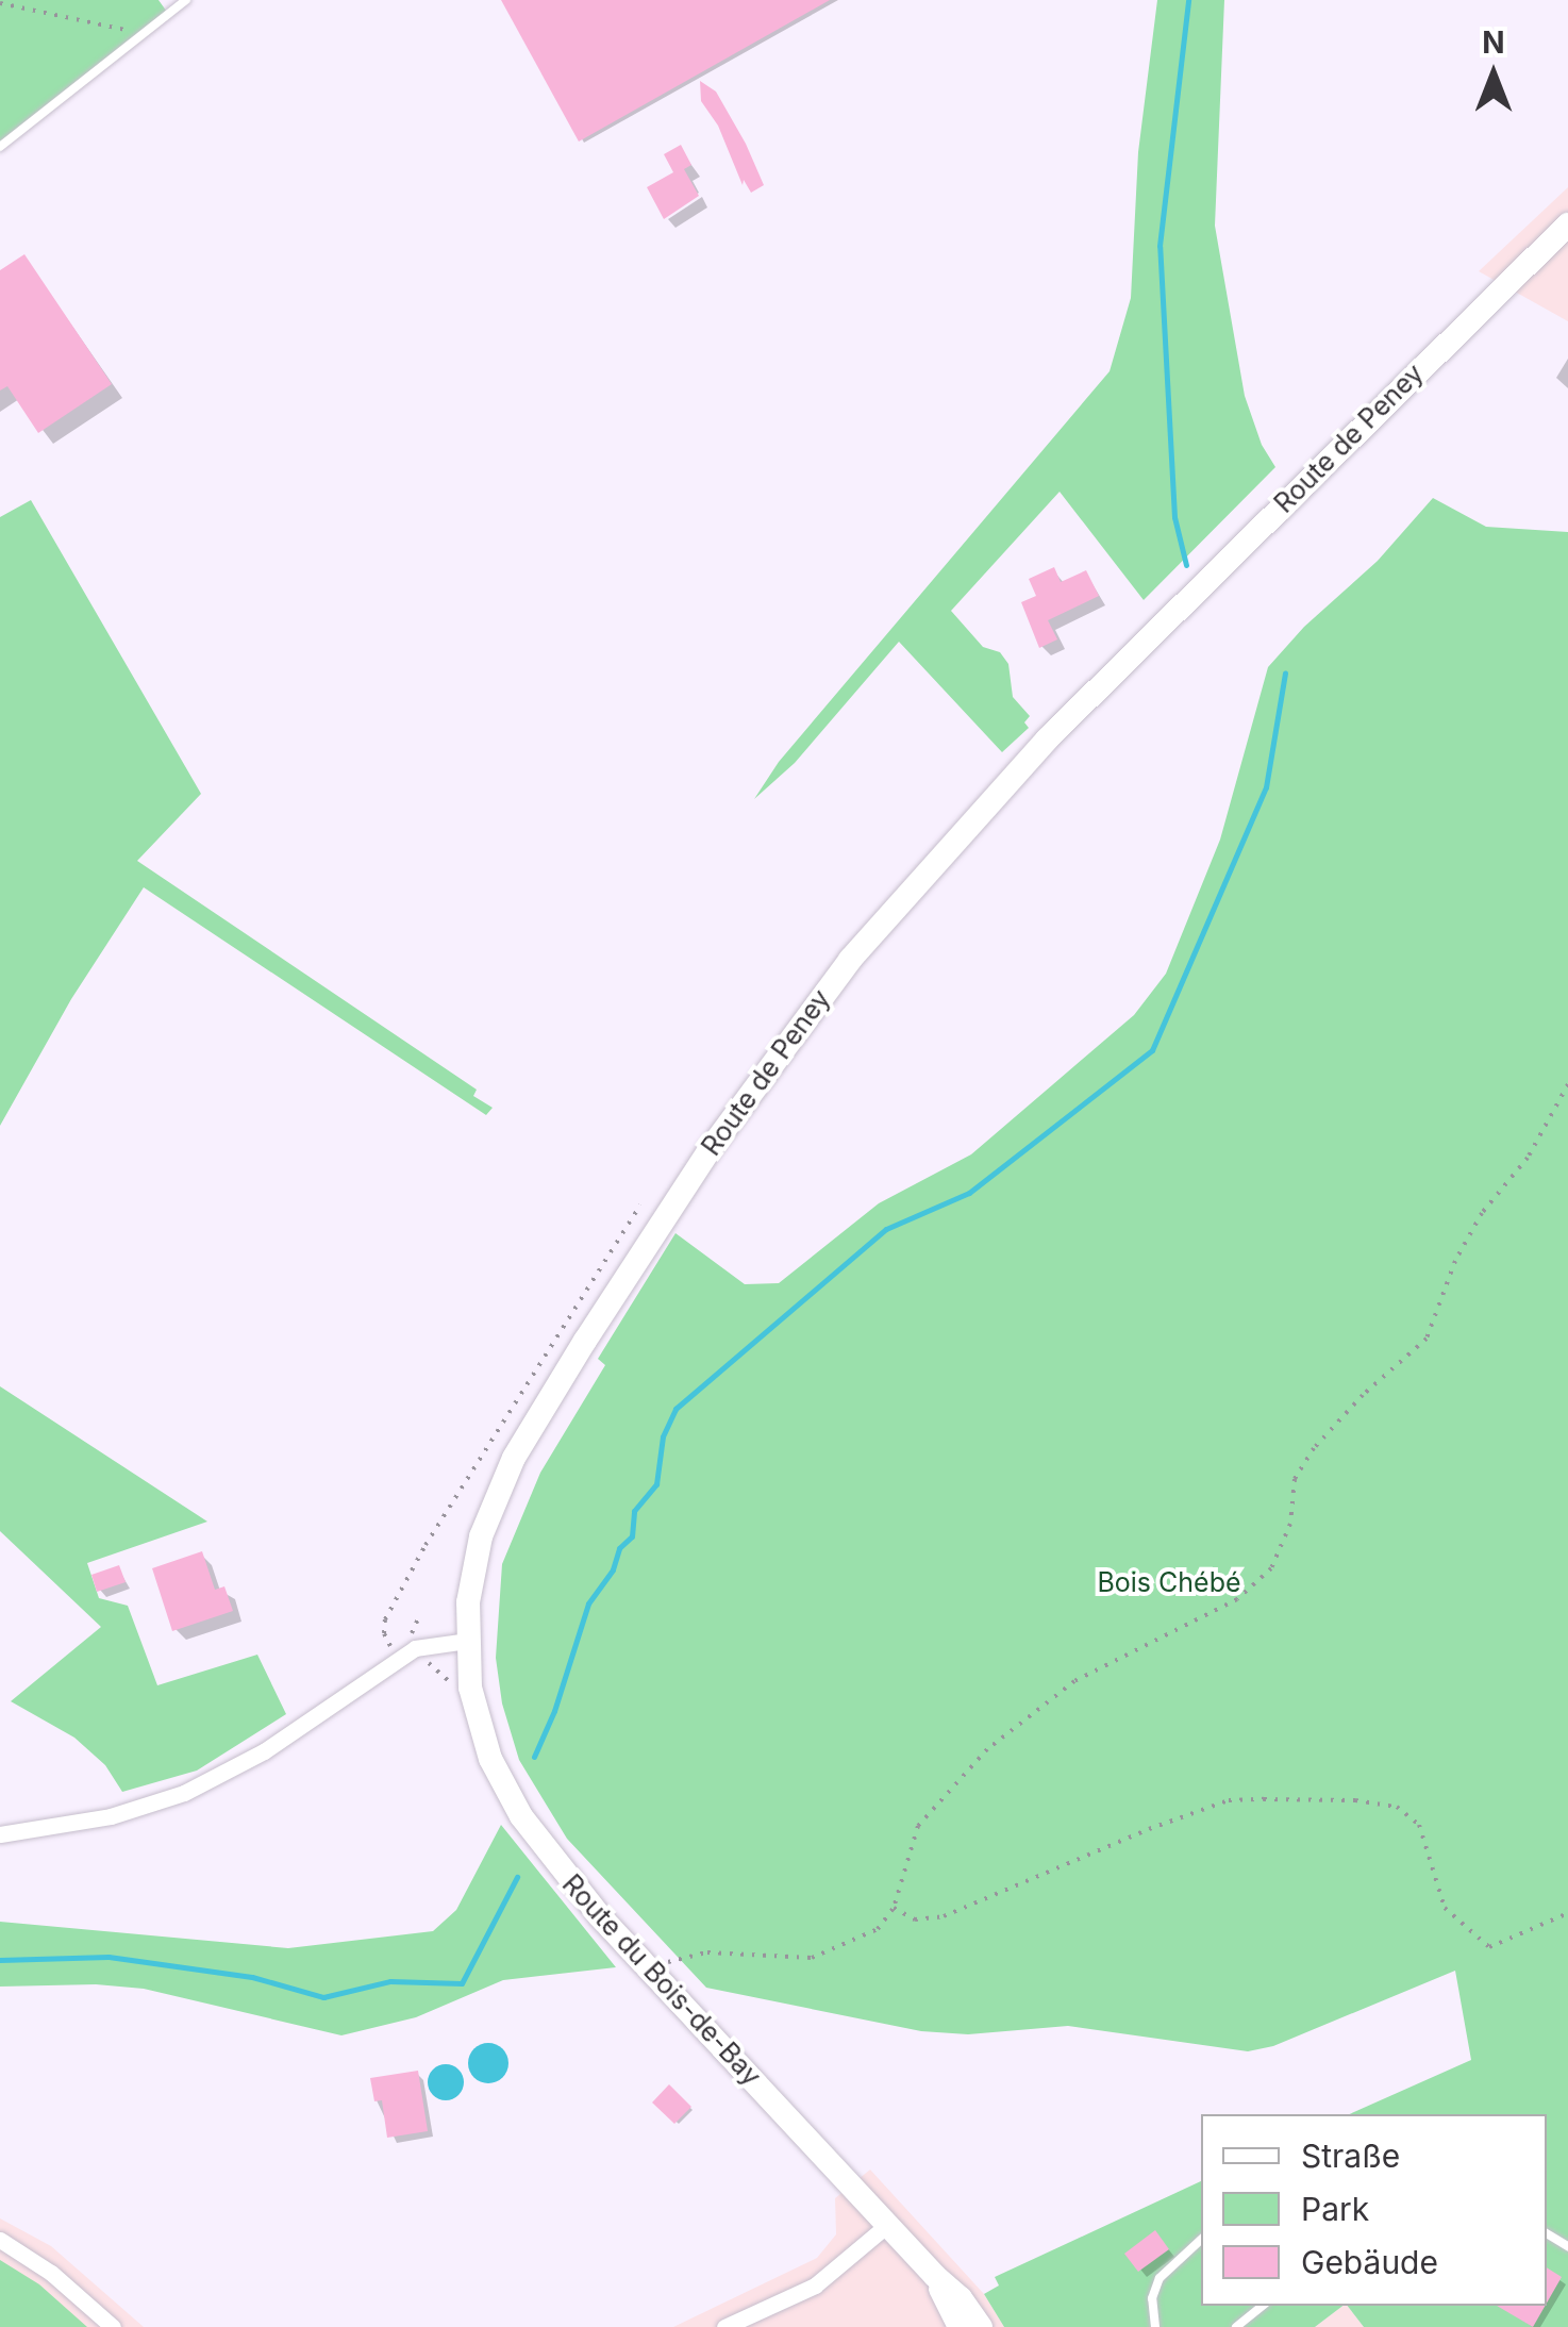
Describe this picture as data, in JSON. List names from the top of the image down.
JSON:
{
  "streets": {
    "main road": ["Route de Peney", "Route du Bois-de-Bay"]
  },
  "crossings": [
    ["Route de Peney", "Route du Bois-de-Bay"]
  ],
  "parks": ["Bois Chébé"],
  "legend": ["Straße", "Park", "Gebäude"],
  "north": "top"
}
